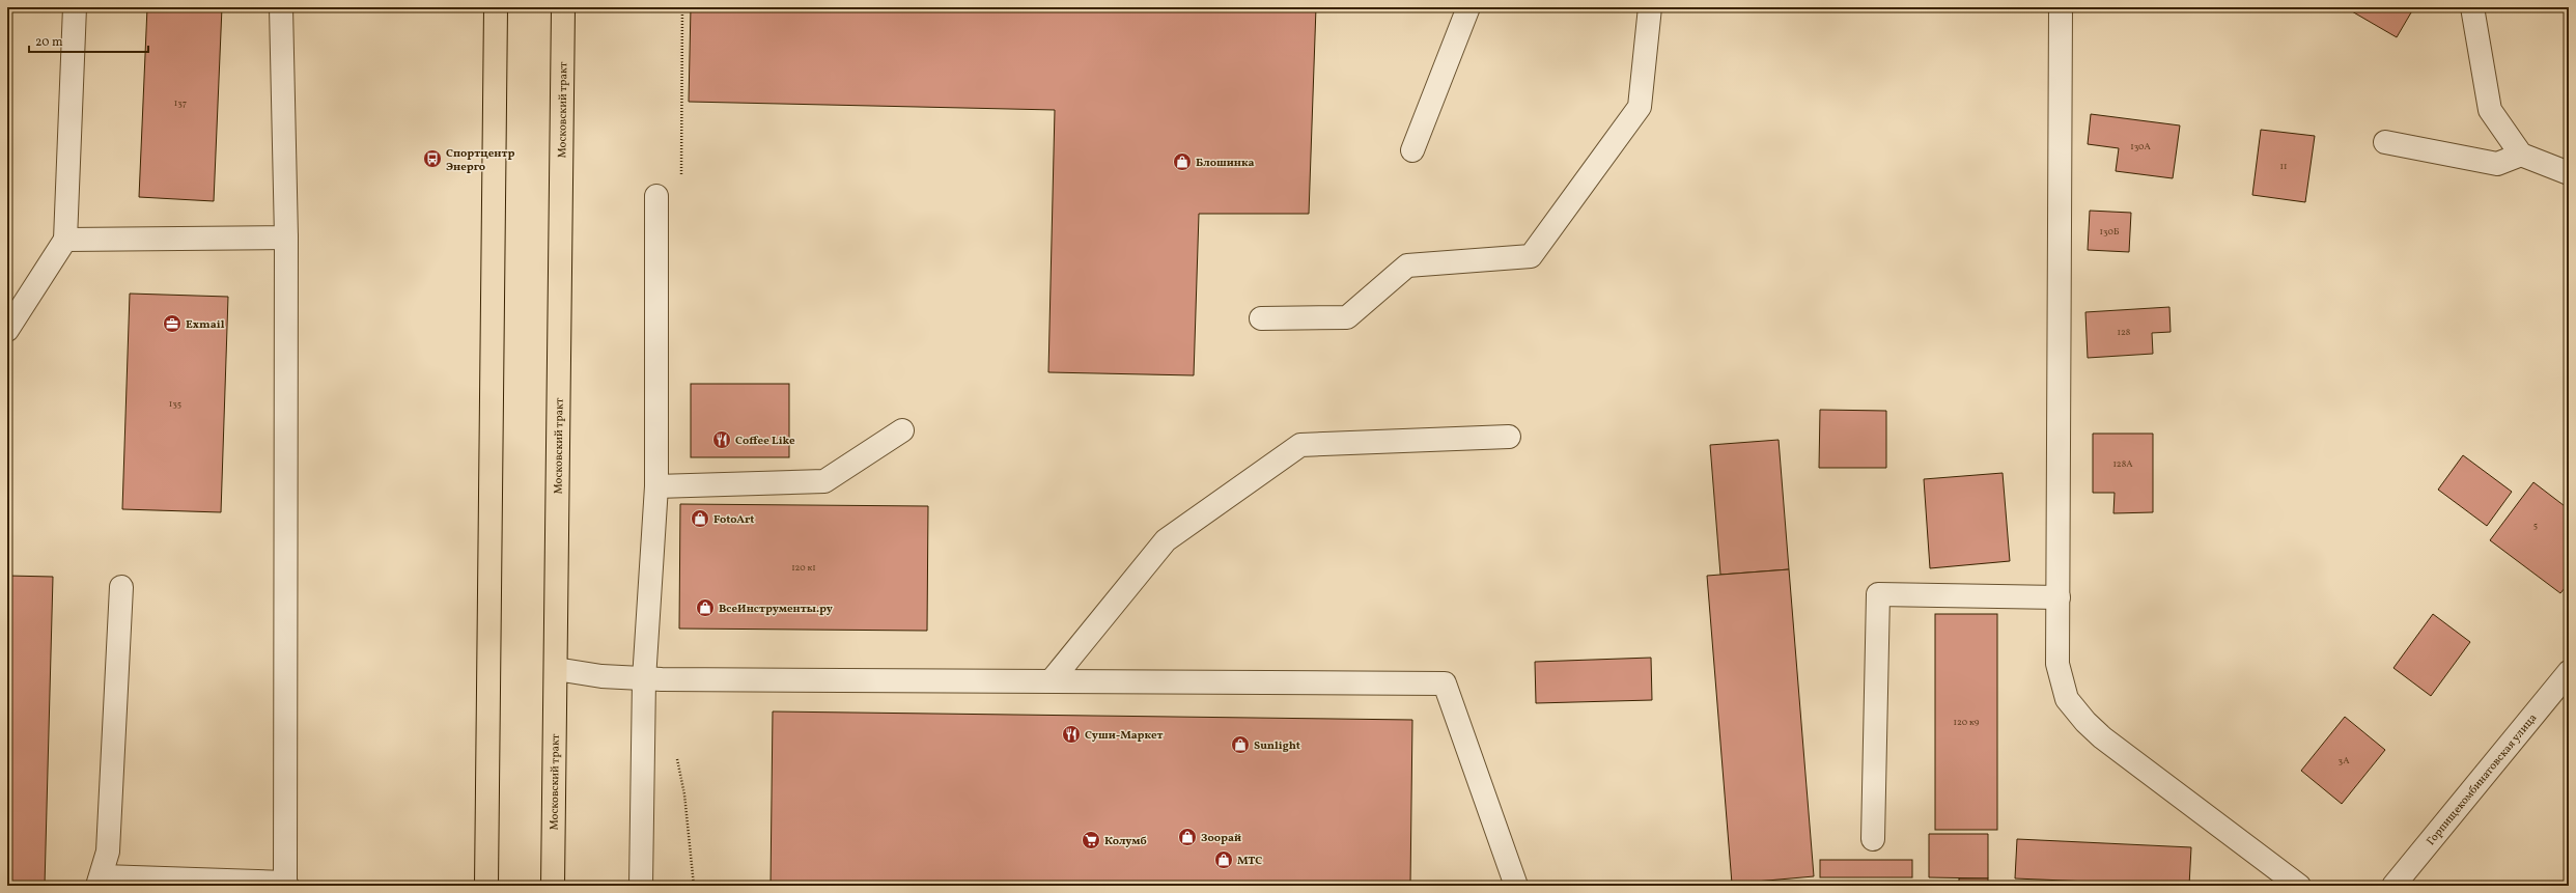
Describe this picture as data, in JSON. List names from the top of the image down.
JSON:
{
  "streets": {
    "main road": ["Московский тракт"],
    "street": ["Горпищекомбинатовская улица"]
  },
  "places": {
    "bus stop": ["Спортцентр Энерго"],
    "shop": [
      "Блошинка",
      "FotoArt",
      "ВсеИнструменты.ру",
      "Sunlight",
      "Зоорай",
      "МТС"
    ],
    "office": ["Exmail"],
    "restaurant": ["Coffee Like", "Суши-Маркет"],
    "supermarket": ["Колумб"]
  },
  "house_numbers": [
    "137",
    "130А",
    "11",
    "130Б",
    "128",
    "135",
    "128А",
    "5",
    "120 к1",
    "120 к9",
    "3А"
  ],
  "scale_bar": "20 m"
}
